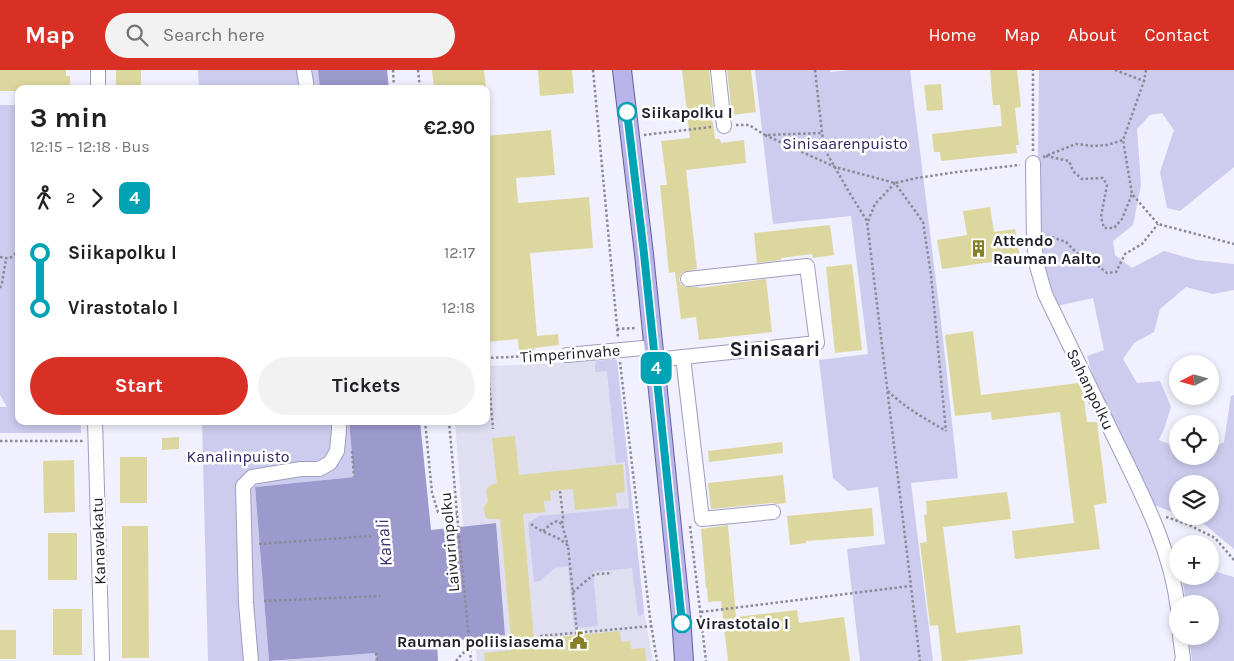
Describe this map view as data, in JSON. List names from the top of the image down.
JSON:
{
  "streets": {
    "street": ["Timperinvahe", "Sahanpolku", "Kanavakatu"],
    "path": ["Laivurinpolku"]
  },
  "districts": ["Sinisaari"],
  "water": ["Kanali"],
  "parks": ["Sinisaarenpuisto", "Kanalinpuisto"],
  "places": {
    "other": ["Siikapolku I", "Virastotalo I"],
    "building": ["Attendo Rauman Aalto"],
    "public building": ["Rauman poliisiasema"]
  },
  "lines": ["bus line 4"],
  "north": "left",
  "page": {
    "header": "Map",
    "search": "Search here",
    "nav": [
      "Home",
      "Map",
      "About",
      "Contact"
    ],
    "on_map": "4",
    "heading": ["3 min", "12:15 – 12:18 · Bus", "€2.90"],
    "legs": ["2", "4"],
    "list": [
      {
        "name": "Siikapolku I",
        "value": "12:17"
      },
      {
        "name": "Virastotalo I",
        "value": "12:18"
      }
    ],
    "buttons": ["Start", "Tickets"],
    "map_buttons": ["+", "−"]
  }
}
